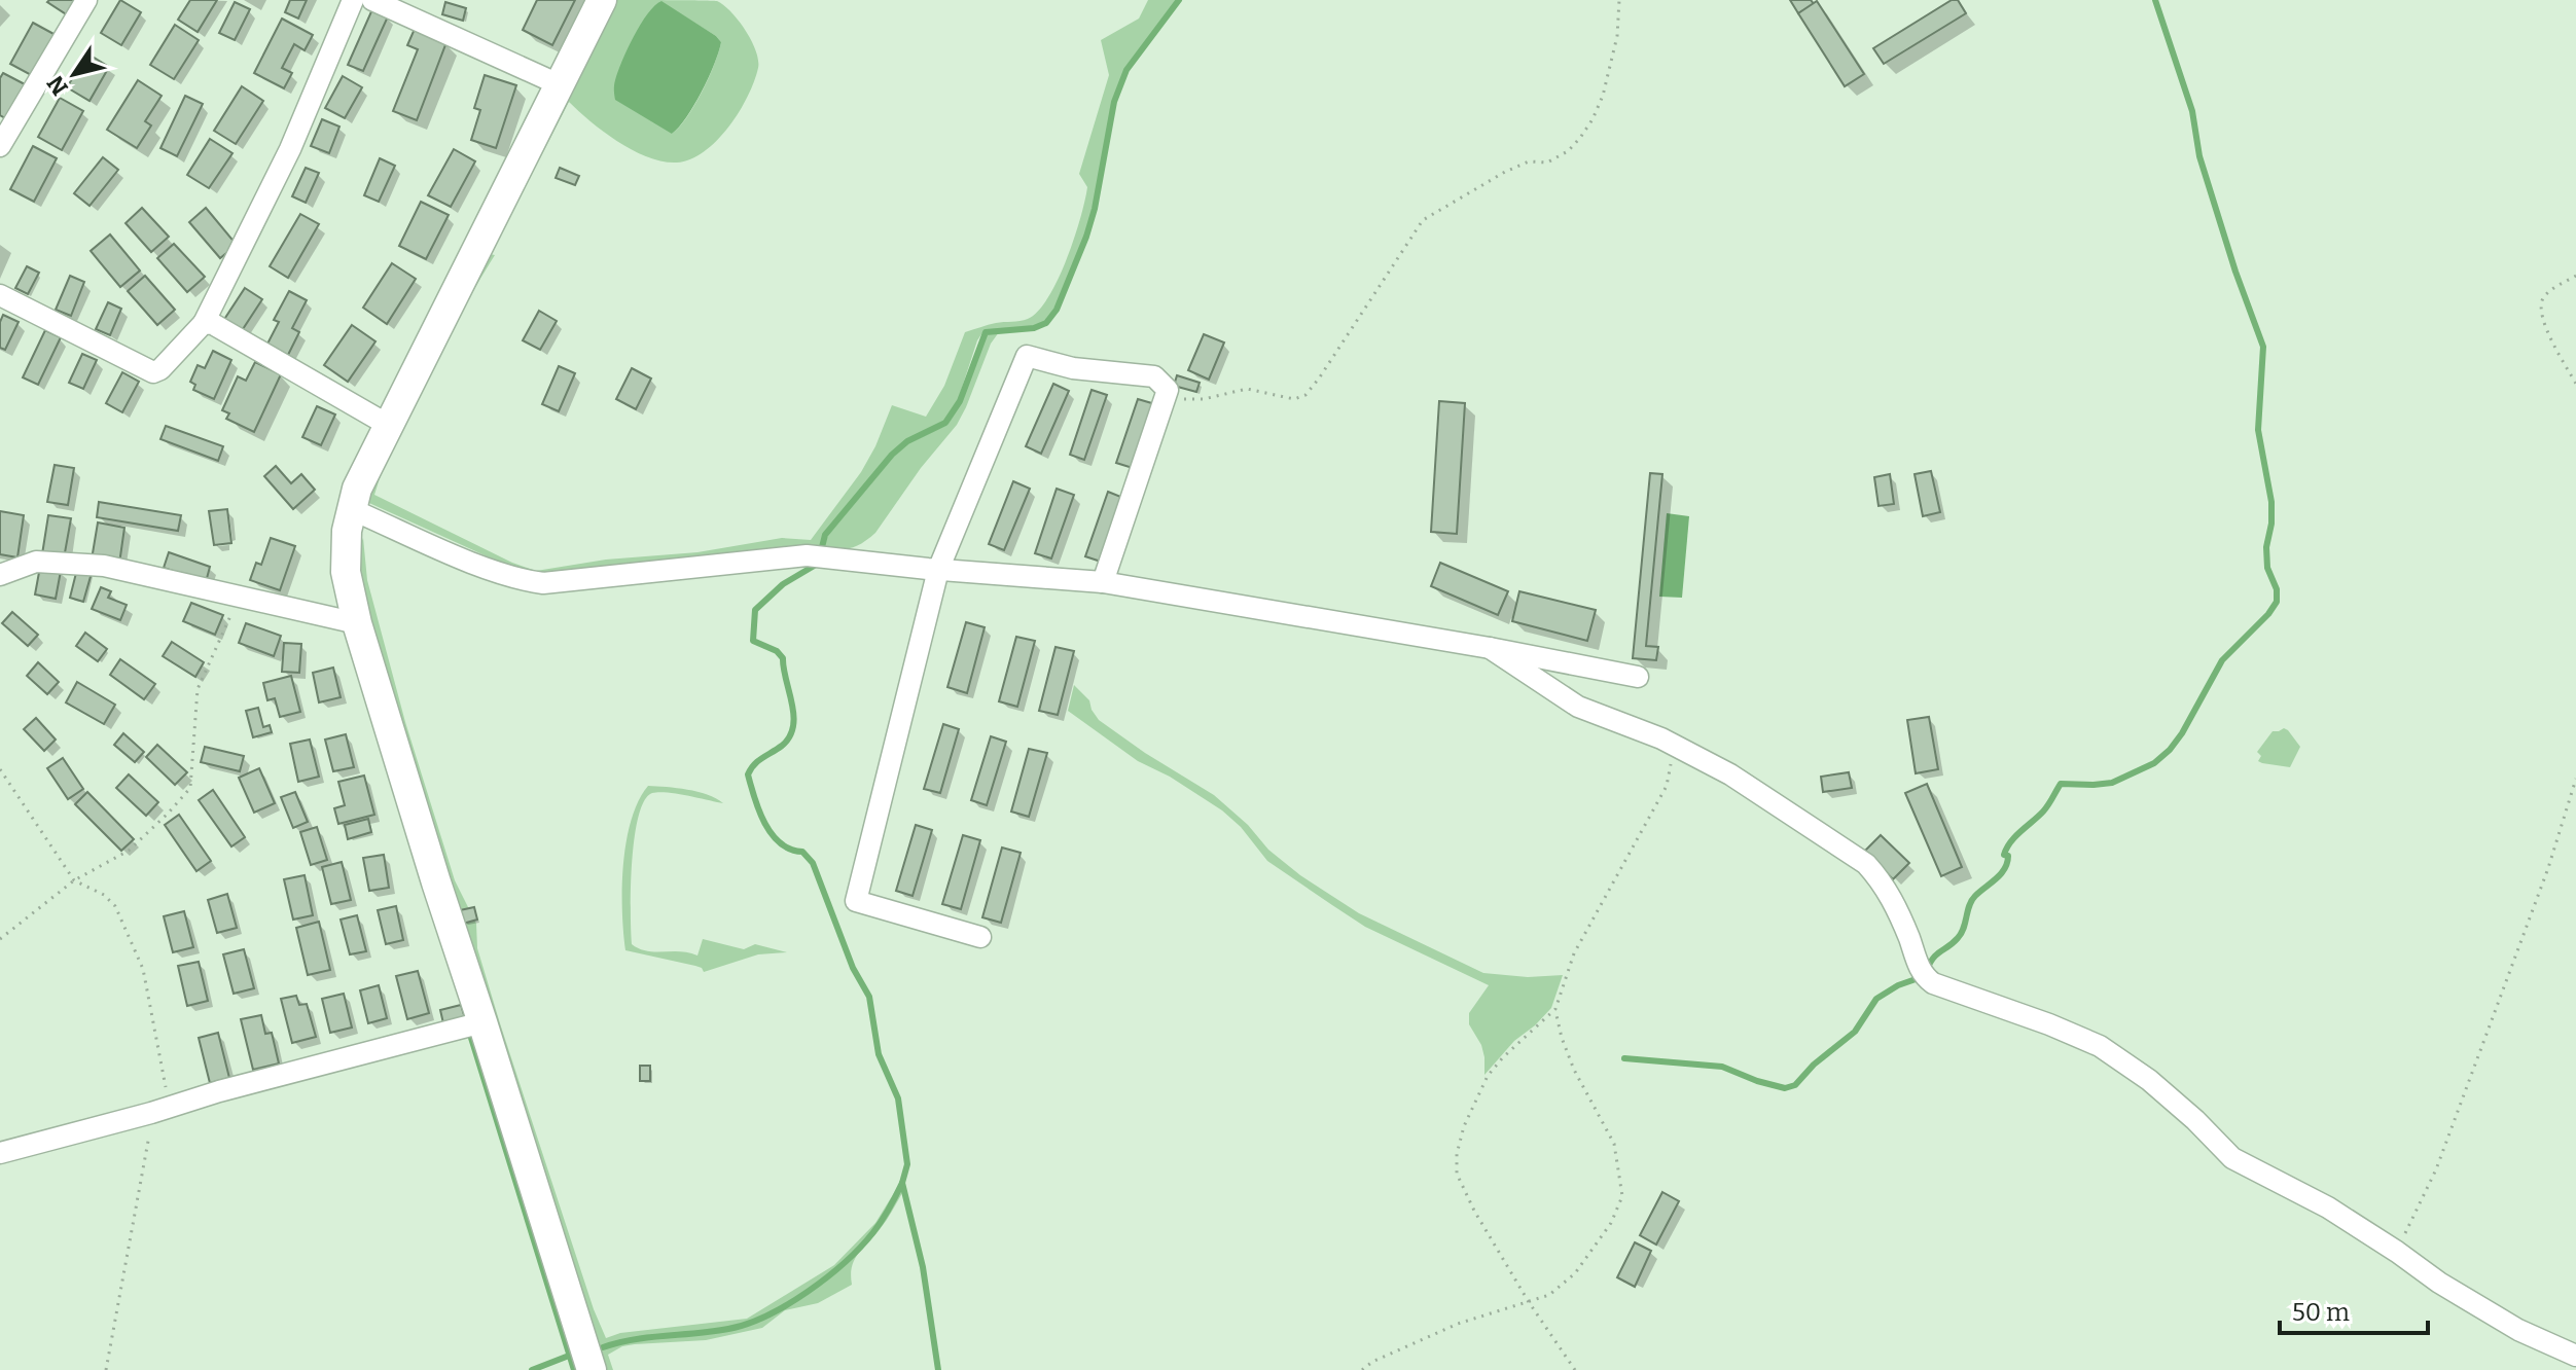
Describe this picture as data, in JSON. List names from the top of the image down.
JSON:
{
  "scale_bar": "50 m",
  "north": "bottom left"
}
